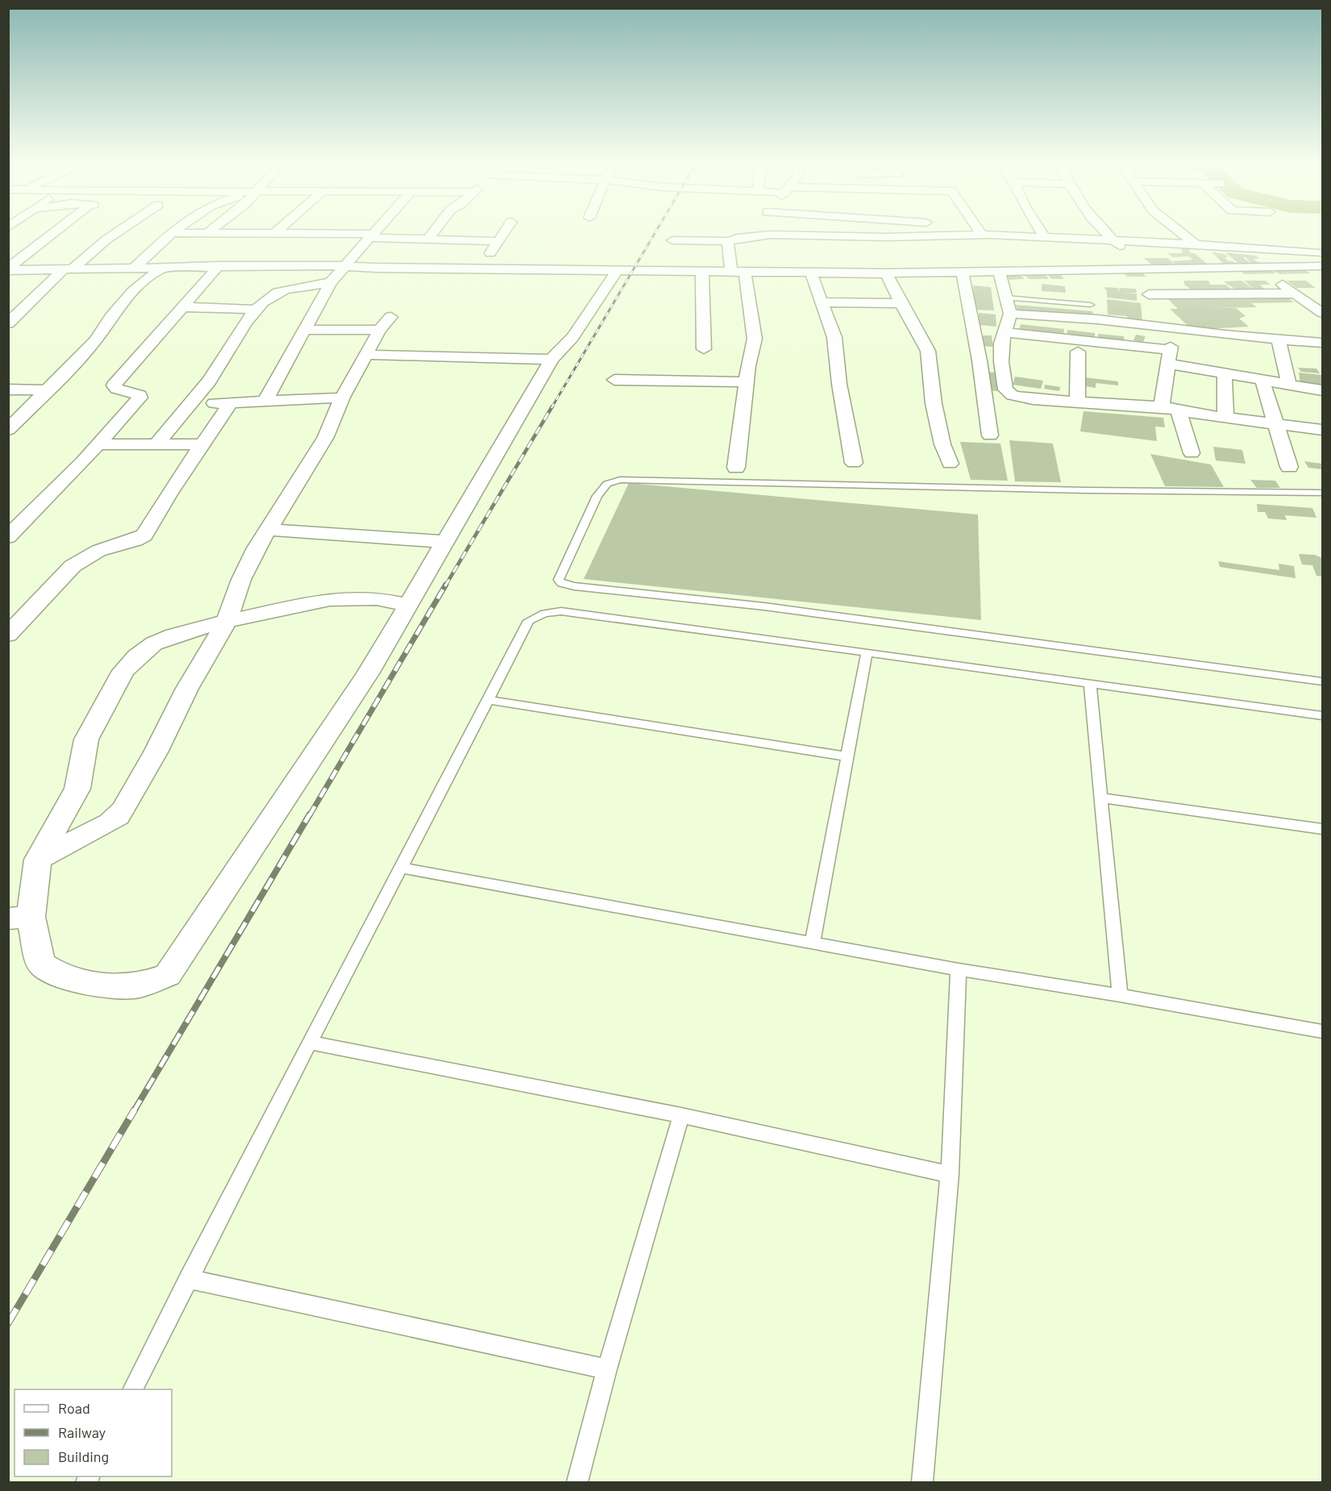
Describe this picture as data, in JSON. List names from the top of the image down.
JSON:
{
  "legend": ["Road", "Railway", "Building"]
}
